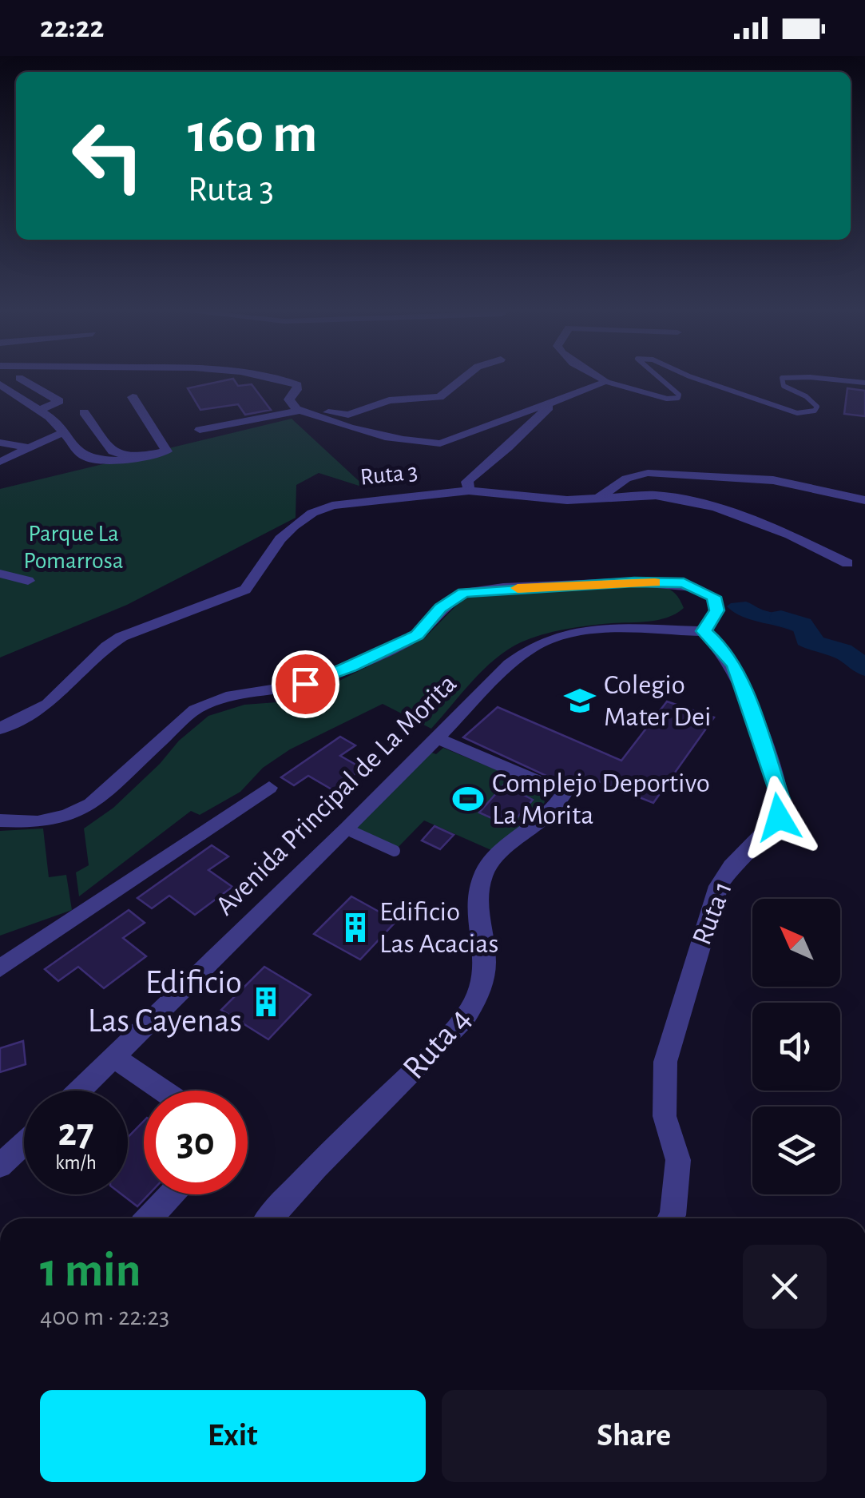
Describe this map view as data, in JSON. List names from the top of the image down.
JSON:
{
  "streets": {
    "street": [
      "Ruta 3",
      "Avenida Principal de La Morita",
      "Ruta 1",
      "Ruta 4"
    ]
  },
  "crossings": [
    ["Avenida Principal de La Morita", "Ruta 1"],
    ["Avenida Principal de La Morita", "Ruta 4"]
  ],
  "parks": ["Parque La Pomarrosa"],
  "places": {
    "school or university": ["Colegio Mater Dei"],
    "sports": ["Complejo Deportivo La Morita"],
    "building": ["Edificio Las Acacias", "Edificio Las Cayenas"]
  },
  "north": "top left",
  "page": {
    "status": "22:22",
    "turn": ["160 m", "Ruta 3"],
    "speed": "27 km/h",
    "limit": "30",
    "heading": ["1 min", "400 m · 22:23"],
    "buttons": ["Exit", "Share"]
  }
}
